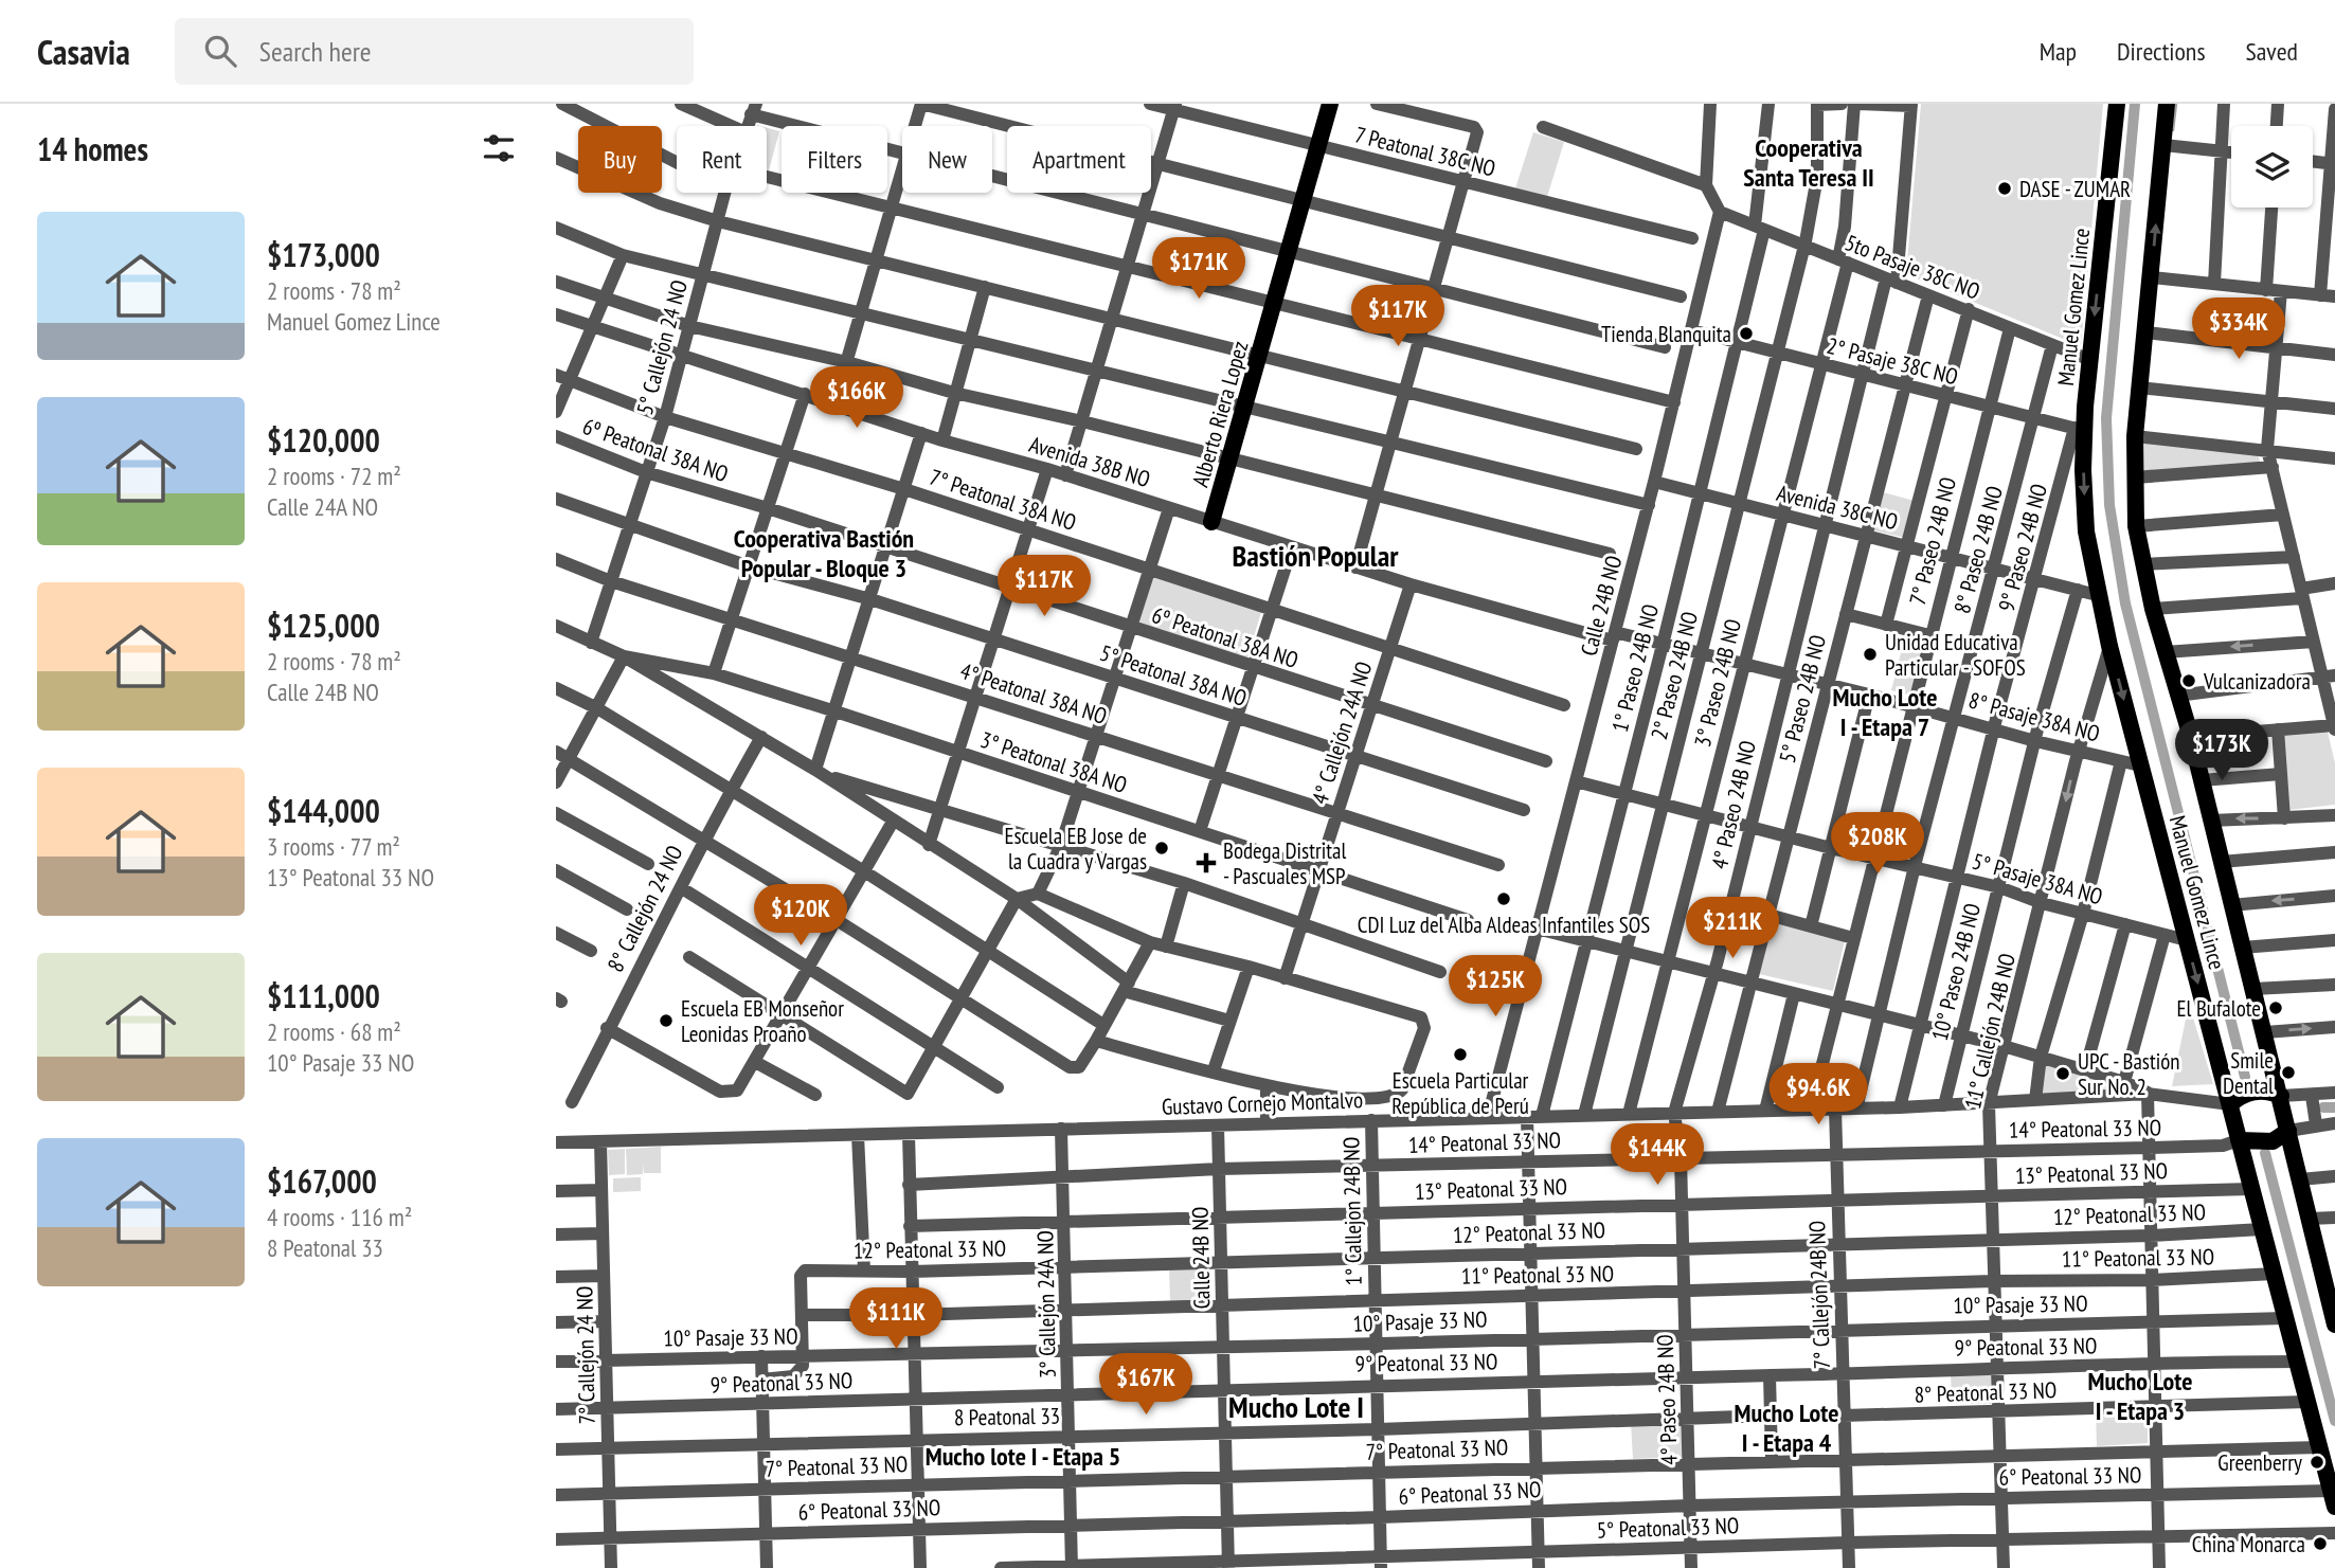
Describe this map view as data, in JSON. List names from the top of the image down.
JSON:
{
  "streets": {
    "main road": ["Manuel Gomez Lince", "Alberto Riera Lopez"],
    "street": [
      "7 Peatonal 38C NO",
      "5to Pasaje 38C NO",
      "5° Callejón 24 NO",
      "2° Pasaje 38C NO",
      "6º Peatonal 38A NO",
      "Avenida 38B NO",
      "7° Peatonal 38A NO",
      "Avenida 38C NO",
      "7° Paseo 24B NO",
      "9° Paseo 24B NO",
      "8° Paseo 24B NO",
      "Calle 24B NO",
      "1° Paseo 24B NO",
      "5° Peatonal 38A NO",
      "2° Paseo 24B NO",
      "3° Paseo 24B NO",
      "4° Peatonal 38A NO",
      "5° Paseo 24B NO",
      "8° Pasaje 38A NO",
      "4° Callejón 24A NO",
      "3° Peatonal 38A NO",
      "4° Paseo 24B NO",
      "5° Pasaje 38A NO",
      "8° Callejón 24 NO",
      "10° Paseo 24B NO",
      "11° Callejón 24B NO",
      "Gustavo Cornejo Montalvo",
      "14° Peatonal 33 NO",
      "13° Peatonal 33 NO",
      "1° Callejon 24B NO",
      "12° Peatonal 33 NO",
      "11° Peatonal 33 NO",
      "7° Callejón 24B NO",
      "3° Callejón 24A NO",
      "10° Pasaje 33 NO",
      "9° Peatonal 33 NO",
      "7° Callejón 24 NO",
      "8° Peatonal 33 NO",
      "8 Peatonal 33",
      "7° Peatonal 33 NO",
      "6° Peatonal 33 NO",
      "5° Peatonal 33 NO"
    ]
  },
  "crossings": [
    ["7 Peatonal 38C NO", "Alberto Riera Lopez"],
    ["5to Pasaje 38C NO", "Manuel Gomez Lince"],
    ["5to Pasaje 38C NO", "7° Paseo 24B NO"],
    ["5to Pasaje 38C NO", "8° Paseo 24B NO"],
    ["5to Pasaje 38C NO", "Calle 24B NO"],
    ["5to Pasaje 38C NO", "1° Paseo 24B NO"],
    ["5to Pasaje 38C NO", "2° Paseo 24B NO"],
    ["5to Pasaje 38C NO", "3° Paseo 24B NO"],
    ["5to Pasaje 38C NO", "5° Paseo 24B NO"],
    ["5to Pasaje 38C NO", "4° Paseo 24B NO"],
    ["Manuel Gomez Lince", "2° Pasaje 38C NO"],
    ["Manuel Gomez Lince", "Avenida 38C NO"],
    ["Manuel Gomez Lince", "9° Paseo 24B NO"],
    ["Manuel Gomez Lince", "8° Pasaje 38A NO"],
    ["Manuel Gomez Lince", "5° Pasaje 38A NO"],
    ["Manuel Gomez Lince", "11° Callejón 24B NO"],
    ["Manuel Gomez Lince", "14° Peatonal 33 NO"],
    ["Manuel Gomez Lince", "13° Peatonal 33 NO"],
    ["Manuel Gomez Lince", "12° Peatonal 33 NO"],
    ["Manuel Gomez Lince", "11° Peatonal 33 NO"],
    ["Manuel Gomez Lince", "10° Pasaje 33 NO"],
    ["Manuel Gomez Lince", "9° Peatonal 33 NO"],
    ["Manuel Gomez Lince", "8° Peatonal 33 NO"],
    ["Manuel Gomez Lince", "7° Peatonal 33 NO"],
    ["Manuel Gomez Lince", "6° Peatonal 33 NO"],
    ["5° Callejón 24 NO", "6º Peatonal 38A NO"],
    ["5° Callejón 24 NO", "Avenida 38B NO"],
    ["5° Callejón 24 NO", "7° Peatonal 38A NO"],
    ["5° Callejón 24 NO", "5° Peatonal 38A NO"],
    ["5° Callejón 24 NO", "4° Peatonal 38A NO"],
    ["5° Callejón 24 NO", "3° Peatonal 38A NO"],
    ["2° Pasaje 38C NO", "7° Paseo 24B NO"],
    ["2° Pasaje 38C NO", "9° Paseo 24B NO"],
    ["2° Pasaje 38C NO", "8° Paseo 24B NO"],
    ["2° Pasaje 38C NO", "Calle 24B NO"],
    ["2° Pasaje 38C NO", "1° Paseo 24B NO"],
    ["2° Pasaje 38C NO", "2° Paseo 24B NO"],
    ["2° Pasaje 38C NO", "3° Paseo 24B NO"],
    ["2° Pasaje 38C NO", "5° Paseo 24B NO"],
    ["2° Pasaje 38C NO", "4° Paseo 24B NO"],
    ["Alberto Riera Lopez", "Avenida 38B NO"],
    ["6º Peatonal 38A NO", "4° Callejón 24A NO"],
    ["Avenida 38B NO", "Calle 24B NO"],
    ["Avenida 38B NO", "8° Pasaje 38A NO"],
    ["Avenida 38B NO", "4° Callejón 24A NO"],
    ["7° Peatonal 38A NO", "4° Callejón 24A NO"],
    ["Avenida 38C NO", "7° Paseo 24B NO"],
    ["Avenida 38C NO", "9° Paseo 24B NO"],
    ["Avenida 38C NO", "8° Paseo 24B NO"],
    ["Avenida 38C NO", "Calle 24B NO"],
    ["Avenida 38C NO", "1° Paseo 24B NO"],
    ["Avenida 38C NO", "2° Paseo 24B NO"],
    ["Avenida 38C NO", "3° Paseo 24B NO"],
    ["Avenida 38C NO", "5° Paseo 24B NO"],
    ["Avenida 38C NO", "4° Paseo 24B NO"],
    ["Avenida 38C NO", "10° Paseo 24B NO"],
    ["7° Paseo 24B NO", "8° Pasaje 38A NO"],
    ["7° Paseo 24B NO", "5° Pasaje 38A NO"],
    ["7° Paseo 24B NO", "Gustavo Cornejo Montalvo"],
    ["9° Paseo 24B NO", "8° Pasaje 38A NO"],
    ["9° Paseo 24B NO", "5° Pasaje 38A NO"],
    ["9° Paseo 24B NO", "Gustavo Cornejo Montalvo"],
    ["8° Paseo 24B NO", "8° Pasaje 38A NO"],
    ["8° Paseo 24B NO", "5° Pasaje 38A NO"],
    ["8° Paseo 24B NO", "Gustavo Cornejo Montalvo"],
    ["Calle 24B NO", "8° Pasaje 38A NO"],
    ["Calle 24B NO", "5° Pasaje 38A NO"],
    ["Calle 24B NO", "Gustavo Cornejo Montalvo"],
    ["Calle 24B NO", "14° Peatonal 33 NO"],
    ["Calle 24B NO", "13° Peatonal 33 NO"],
    ["Calle 24B NO", "12° Peatonal 33 NO"],
    ["Calle 24B NO", "11° Peatonal 33 NO"],
    ["Calle 24B NO", "10° Pasaje 33 NO"],
    ["Calle 24B NO", "9° Peatonal 33 NO"],
    ["Calle 24B NO", "8 Peatonal 33"],
    ["Calle 24B NO", "7° Peatonal 33 NO"],
    ["Calle 24B NO", "6° Peatonal 33 NO"],
    ["Calle 24B NO", "5° Peatonal 33 NO"],
    ["1° Paseo 24B NO", "8° Pasaje 38A NO"],
    ["1° Paseo 24B NO", "5° Pasaje 38A NO"],
    ["1° Paseo 24B NO", "Gustavo Cornejo Montalvo"],
    ["5° Peatonal 38A NO", "4° Callejón 24A NO"],
    ["2° Paseo 24B NO", "8° Pasaje 38A NO"],
    ["2° Paseo 24B NO", "5° Pasaje 38A NO"],
    ["2° Paseo 24B NO", "Gustavo Cornejo Montalvo"],
    ["3° Paseo 24B NO", "8° Pasaje 38A NO"],
    ["3° Paseo 24B NO", "5° Pasaje 38A NO"],
    ["3° Paseo 24B NO", "Gustavo Cornejo Montalvo"],
    ["4° Peatonal 38A NO", "4° Callejón 24A NO"],
    ["5° Paseo 24B NO", "8° Pasaje 38A NO"],
    ["5° Paseo 24B NO", "5° Pasaje 38A NO"],
    ["5° Paseo 24B NO", "Gustavo Cornejo Montalvo"],
    ["8° Pasaje 38A NO", "4° Paseo 24B NO"],
    ["8° Pasaje 38A NO", "10° Paseo 24B NO"],
    ["8° Pasaje 38A NO", "11° Callejón 24B NO"],
    ["4° Callejón 24A NO", "3° Peatonal 38A NO"],
    ["3° Peatonal 38A NO", "8° Callejón 24 NO"],
    ["4° Paseo 24B NO", "5° Pasaje 38A NO"],
    ["4° Paseo 24B NO", "Gustavo Cornejo Montalvo"],
    ["4° Paseo 24B NO", "14° Peatonal 33 NO"],
    ["4° Paseo 24B NO", "13° Peatonal 33 NO"],
    ["4° Paseo 24B NO", "12° Peatonal 33 NO"],
    ["4° Paseo 24B NO", "11° Peatonal 33 NO"],
    ["4° Paseo 24B NO", "10° Pasaje 33 NO"],
    ["4° Paseo 24B NO", "9° Peatonal 33 NO"],
    ["4° Paseo 24B NO", "8 Peatonal 33"],
    ["4° Paseo 24B NO", "7° Peatonal 33 NO"],
    ["4° Paseo 24B NO", "6° Peatonal 33 NO"],
    ["4° Paseo 24B NO", "5° Peatonal 33 NO"],
    ["5° Pasaje 38A NO", "10° Paseo 24B NO"],
    ["5° Pasaje 38A NO", "11° Callejón 24B NO"],
    ["10° Paseo 24B NO", "Gustavo Cornejo Montalvo"],
    ["11° Callejón 24B NO", "Gustavo Cornejo Montalvo"],
    ["11° Callejón 24B NO", "14° Peatonal 33 NO"],
    ["11° Callejón 24B NO", "13° Peatonal 33 NO"],
    ["11° Callejón 24B NO", "12° Peatonal 33 NO"],
    ["11° Callejón 24B NO", "11° Peatonal 33 NO"],
    ["11° Callejón 24B NO", "10° Pasaje 33 NO"],
    ["11° Callejón 24B NO", "9° Peatonal 33 NO"],
    ["11° Callejón 24B NO", "8° Peatonal 33 NO"],
    ["11° Callejón 24B NO", "7° Peatonal 33 NO"],
    ["11° Callejón 24B NO", "6° Peatonal 33 NO"],
    ["11° Callejón 24B NO", "5° Peatonal 33 NO"],
    ["Gustavo Cornejo Montalvo", "1° Callejon 24B NO"],
    ["Gustavo Cornejo Montalvo", "7° Callejón 24B NO"],
    ["Gustavo Cornejo Montalvo", "3° Callejón 24A NO"],
    ["Gustavo Cornejo Montalvo", "7° Callejón 24 NO"],
    ["14° Peatonal 33 NO", "1° Callejon 24B NO"],
    ["14° Peatonal 33 NO", "7° Callejón 24B NO"],
    ["14° Peatonal 33 NO", "3° Callejón 24A NO"],
    ["13° Peatonal 33 NO", "1° Callejon 24B NO"],
    ["13° Peatonal 33 NO", "7° Callejón 24B NO"],
    ["13° Peatonal 33 NO", "3° Callejón 24A NO"],
    ["1° Callejon 24B NO", "12° Peatonal 33 NO"],
    ["1° Callejon 24B NO", "11° Peatonal 33 NO"],
    ["1° Callejon 24B NO", "10° Pasaje 33 NO"],
    ["1° Callejon 24B NO", "9° Peatonal 33 NO"],
    ["1° Callejon 24B NO", "8 Peatonal 33"],
    ["1° Callejon 24B NO", "7° Peatonal 33 NO"],
    ["1° Callejon 24B NO", "6° Peatonal 33 NO"],
    ["1° Callejon 24B NO", "5° Peatonal 33 NO"],
    ["12° Peatonal 33 NO", "11° Peatonal 33 NO"],
    ["12° Peatonal 33 NO", "7° Callejón 24B NO"],
    ["12° Peatonal 33 NO", "3° Callejón 24A NO"],
    ["11° Peatonal 33 NO", "7° Callejón 24B NO"],
    ["11° Peatonal 33 NO", "3° Callejón 24A NO"],
    ["7° Callejón 24B NO", "10° Pasaje 33 NO"],
    ["7° Callejón 24B NO", "9° Peatonal 33 NO"],
    ["7° Callejón 24B NO", "8° Peatonal 33 NO"],
    ["7° Callejón 24B NO", "7° Peatonal 33 NO"],
    ["7° Callejón 24B NO", "6° Peatonal 33 NO"],
    ["7° Callejón 24B NO", "5° Peatonal 33 NO"],
    ["3° Callejón 24A NO", "10° Pasaje 33 NO"],
    ["3° Callejón 24A NO", "9° Peatonal 33 NO"],
    ["3° Callejón 24A NO", "8 Peatonal 33"],
    ["3° Callejón 24A NO", "7° Peatonal 33 NO"],
    ["3° Callejón 24A NO", "6° Peatonal 33 NO"],
    ["3° Callejón 24A NO", "5° Peatonal 33 NO"],
    ["10° Pasaje 33 NO", "7° Callejón 24 NO"],
    ["9° Peatonal 33 NO", "7° Callejón 24 NO"],
    ["7° Callejón 24 NO", "8 Peatonal 33"],
    ["7° Callejón 24 NO", "7° Peatonal 33 NO"],
    ["7° Callejón 24 NO", "6° Peatonal 33 NO"]
  ],
  "districts": [
    "Cooperativa Santa Teresa II",
    "Cooperativa Bastión Popular - Bloque 3",
    "Bastión Popular",
    "Mucho Lote I - Etapa 7",
    "Mucho Lote I - Etapa 3",
    "Mucho Lote I",
    "Mucho Lote I - Etapa 4",
    "Mucho lote I - Etapa 5"
  ],
  "places": {
    "other": [
      "DASE - ZUMAR",
      "Tienda Blanquita",
      "Unidad Educativa Particular - SOFOS",
      "Vulcanizadora",
      "Escuela EB Jose de la Cuadra y Vargas",
      "CDI Luz del Alba Aldeas Infantiles SOS",
      "El Bufalote",
      "Escuela EB Monseñor Leonidas Proaño",
      "Escuela Particular República de Perú",
      "Smile Dental",
      "UPC - Bastión Sur No. 2",
      "Greenberry",
      "China Monarca"
    ],
    "health": ["Bodega Distrital - Pascuales MSP"]
  },
  "page": {
    "header": "Casavia",
    "search": "Search here",
    "nav": ["Map", "Directions", "Saved"],
    "heading": "14 homes",
    "chip": [
      "Buy",
      "Rent",
      "Filters",
      "New",
      "Apartment"
    ],
    "list": [
      {
        "name": "$173,000",
        "note": "2 rooms · 78 m² · Manuel Gomez Lince"
      },
      {
        "name": "$120,000",
        "note": "2 rooms · 72 m² · Calle 24A NO"
      },
      {
        "name": "$125,000",
        "note": "2 rooms · 78 m² · Calle 24B NO"
      },
      {
        "name": "$144,000",
        "note": "3 rooms · 77 m² · 13° Peatonal 33 NO"
      },
      {
        "name": "$111,000",
        "note": "2 rooms · 68 m² · 10° Pasaje 33 NO"
      },
      {
        "name": "$167,000",
        "note": "4 rooms · 116 m² · 8 Peatonal 33"
      }
    ],
    "price": [
      "$171K",
      "$117K",
      "$334K",
      "$166K",
      "$117K",
      "$173K",
      "$208K",
      "$120K",
      "$211K",
      "$125K",
      "$94.6K",
      "$144K",
      "$111K",
      "$167K"
    ]
  }
}
